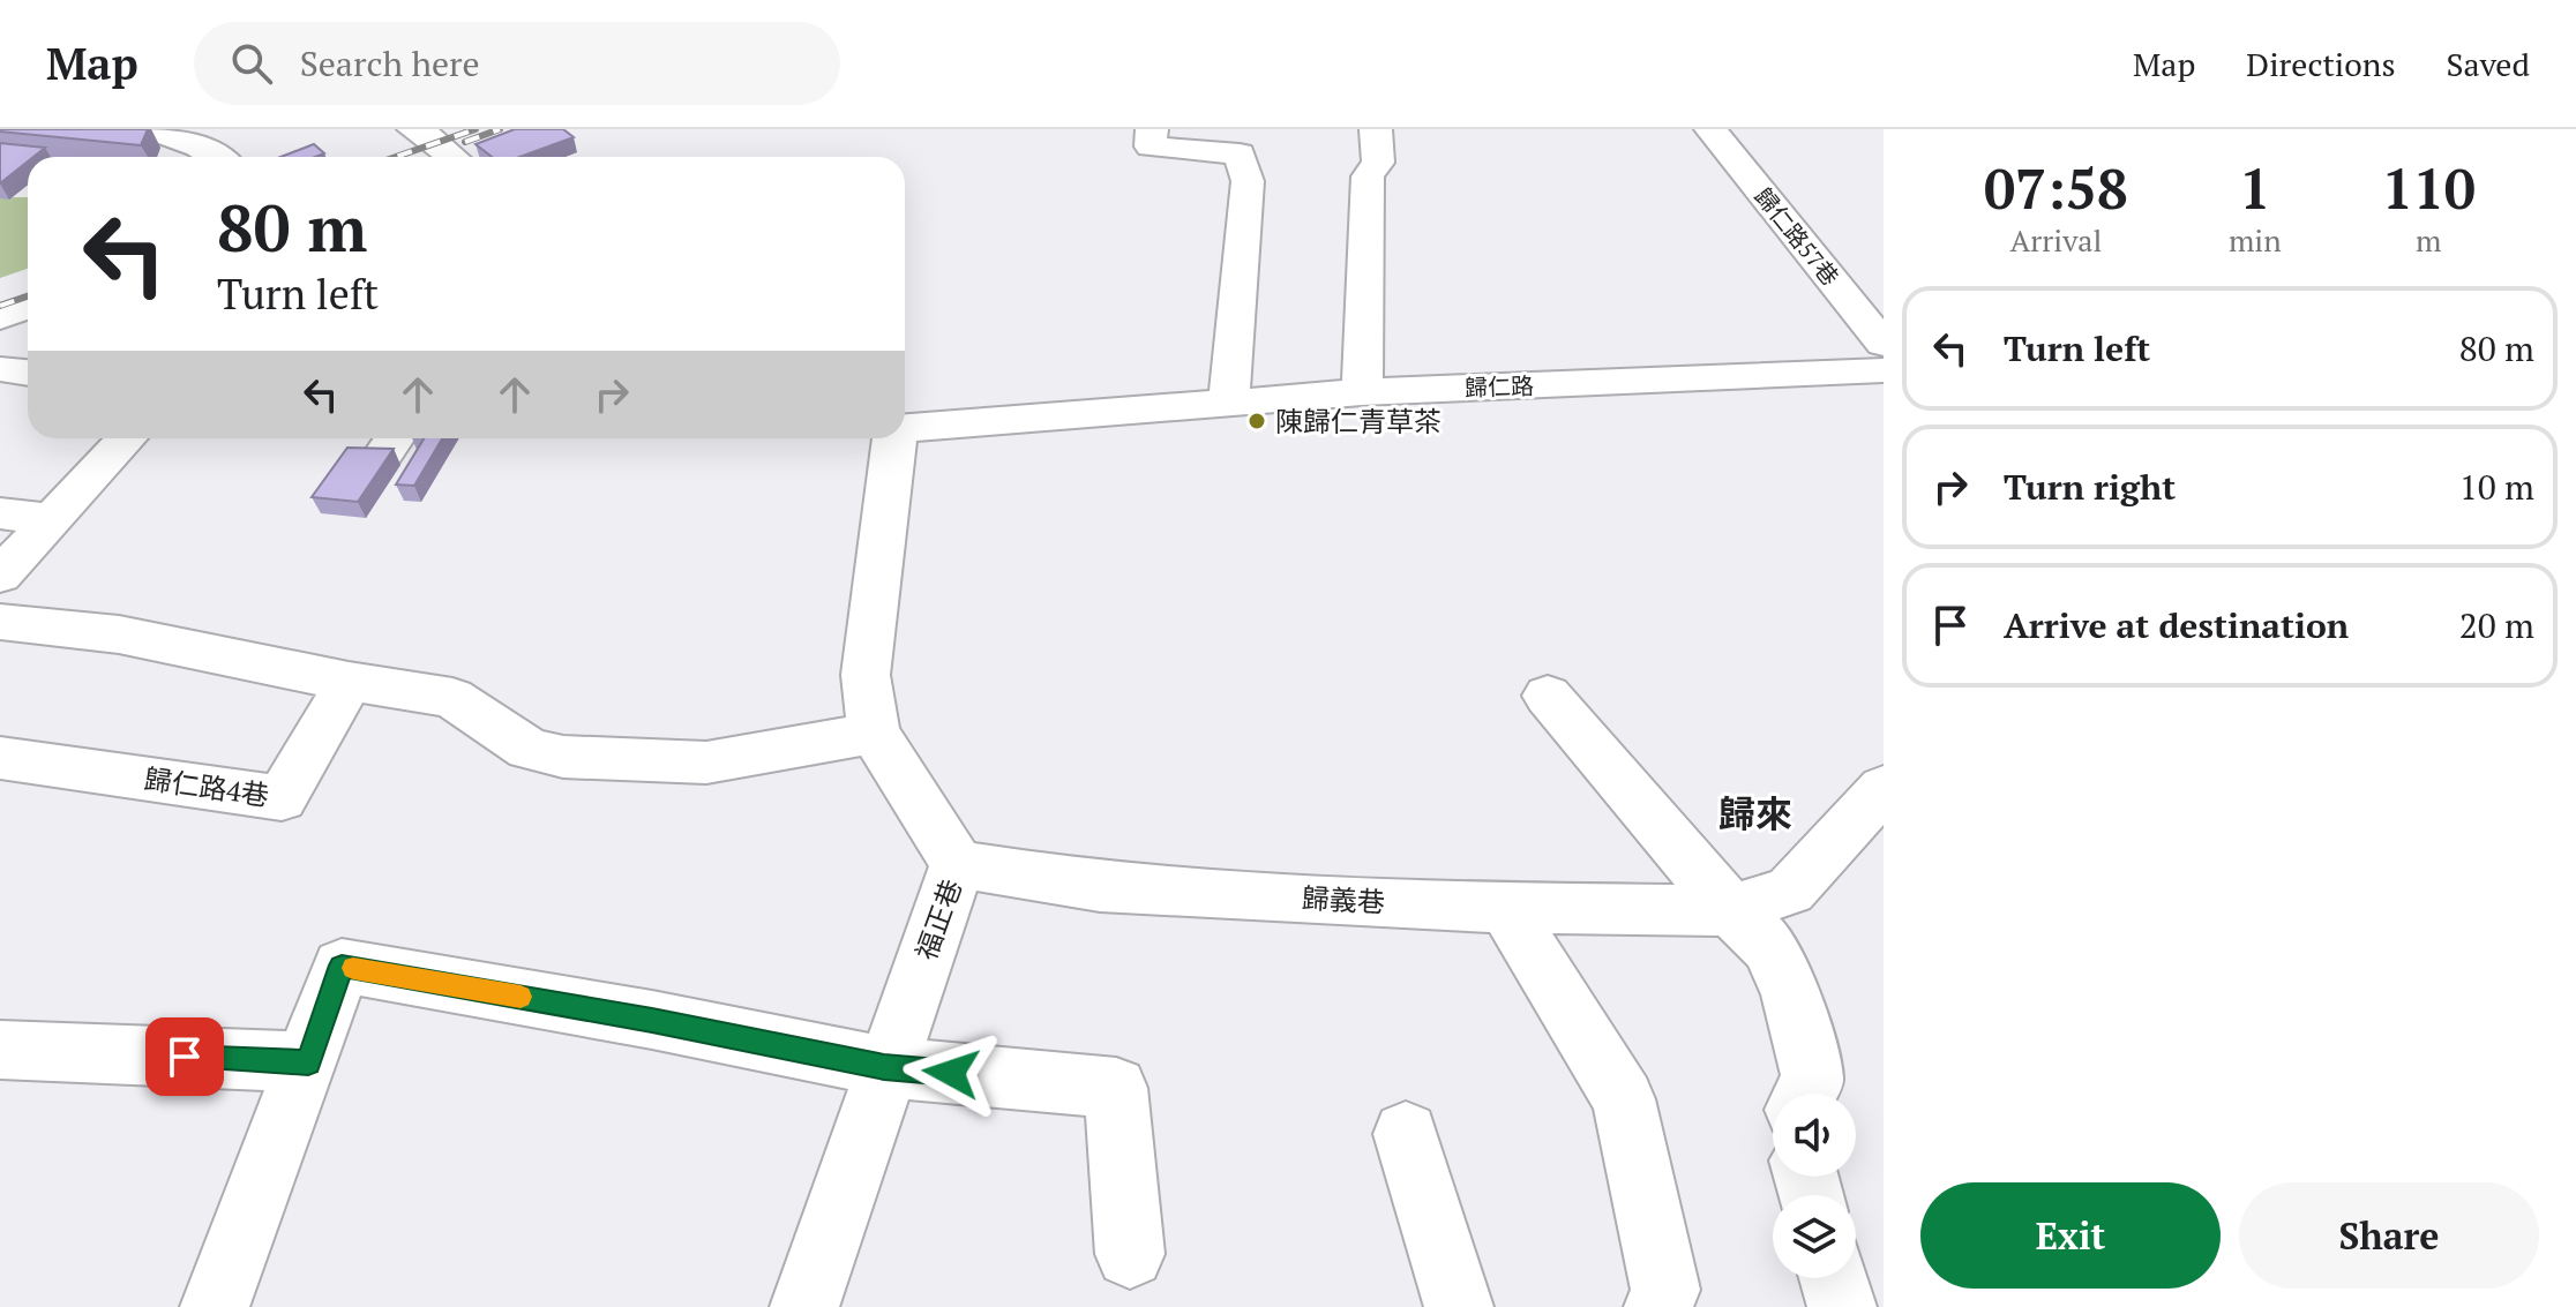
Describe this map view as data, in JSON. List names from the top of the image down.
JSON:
{
  "streets": {
    "street": [
      "歸仁路57巷",
      "歸仁路",
      "歸仁路4巷",
      "歸義巷",
      "福正巷"
    ]
  },
  "crossings": [
    ["歸義巷", "福正巷"]
  ],
  "districts": ["歸來"],
  "places": ["陳歸仁青草茶"],
  "page": {
    "header": "Map",
    "search": "Search here",
    "nav": ["Map", "Directions", "Saved"],
    "eta": [
      "07:58",
      "Arrival",
      "1",
      "min",
      "110",
      "m"
    ],
    "turn": ["80 m", "Turn left"],
    "list": [
      {
        "name": "Turn left",
        "value": "80 m"
      },
      {
        "name": "Turn right",
        "value": "10 m"
      },
      {
        "name": "Arrive at destination",
        "value": "20 m"
      }
    ],
    "buttons": ["Exit", "Share"]
  }
}
